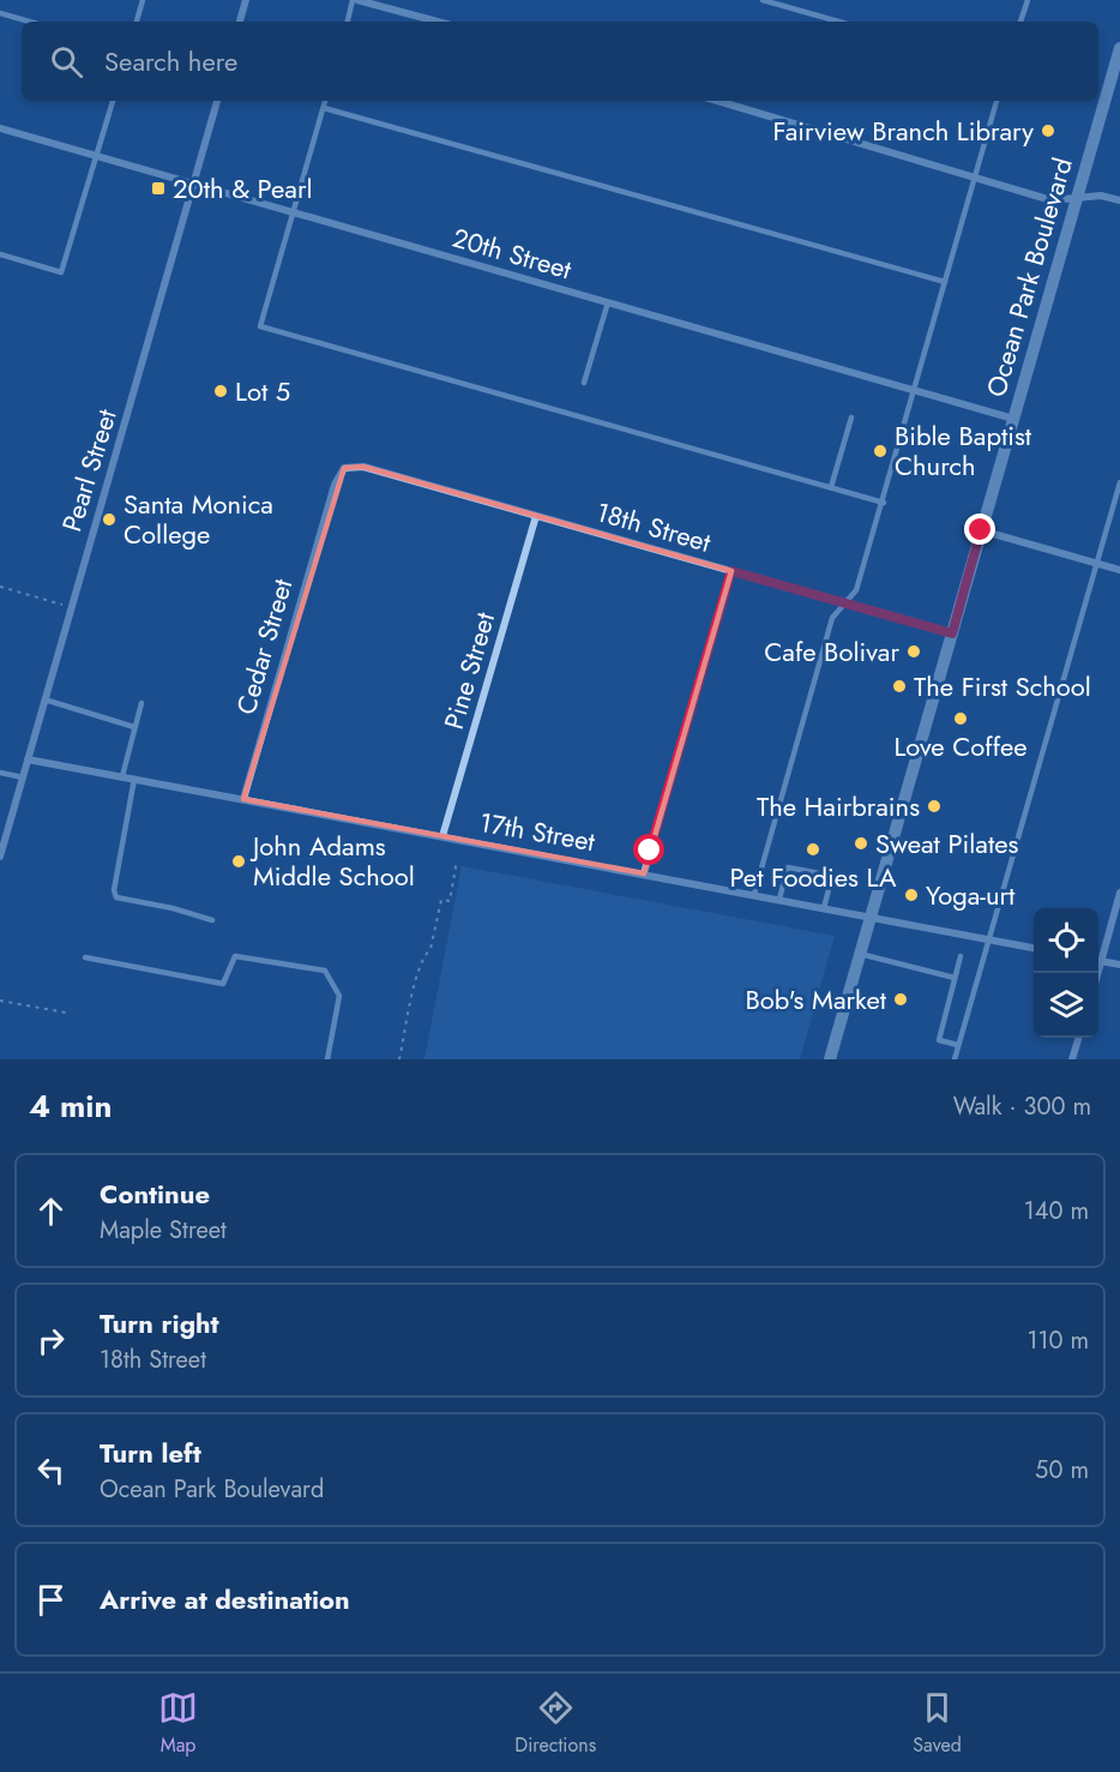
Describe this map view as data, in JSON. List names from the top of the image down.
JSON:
{
  "streets": {
    "street": [
      "20th Street",
      "Ocean Park Boulevard",
      "Pearl Street",
      "18th Street",
      "Cedar Street",
      "Pine Street",
      "17th Street"
    ]
  },
  "crossings": [
    ["20th Street", "Ocean Park Boulevard"],
    ["20th Street", "Pearl Street"],
    ["Ocean Park Boulevard", "18th Street"],
    ["Ocean Park Boulevard", "17th Street"],
    ["Pearl Street", "17th Street"],
    ["18th Street", "Cedar Street"],
    ["18th Street", "Pine Street"],
    ["Cedar Street", "17th Street"],
    ["Pine Street", "17th Street"]
  ],
  "places": {
    "other": [
      "Fairview Branch Library",
      "Lot 5",
      "Bible Baptist Church",
      "Santa Monica College",
      "Cafe Bolivar",
      "The First School",
      "Love Coffee",
      "The Hairbrains",
      "Sweat Pilates",
      "Pet Foodies LA",
      "John Adams Middle School",
      "Yoga-urt",
      "Bob's Market"
    ],
    "transit": ["20th & Pearl"]
  },
  "page": {
    "search": "Search here",
    "heading": ["4 min", "Walk · 300 m"],
    "list": [
      ["Continue", "Maple Street", "140 m"],
      ["Turn right", "18th Street", "110 m"],
      ["Turn left", "Ocean Park Boulevard", "50 m"],
      "Arrive at destination"
    ],
    "nav": ["Map", "Directions", "Saved"]
  }
}
